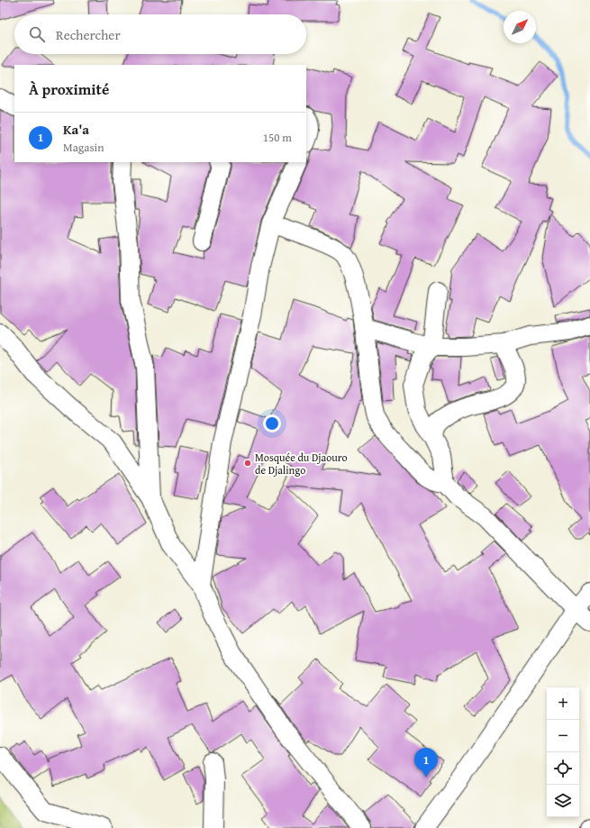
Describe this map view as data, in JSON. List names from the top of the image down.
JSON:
{
  "places": ["Mosquée du Djaouro de Djalingo"],
  "north": "top right",
  "page": {
    "search": "Rechercher",
    "heading": "À proximité",
    "list": [
      {
        "mark": "1",
        "name": "Ka'a",
        "note": "Magasin",
        "value": "150 m"
      }
    ],
    "map_buttons": ["+", "−"],
    "pins": "1"
  }
}
